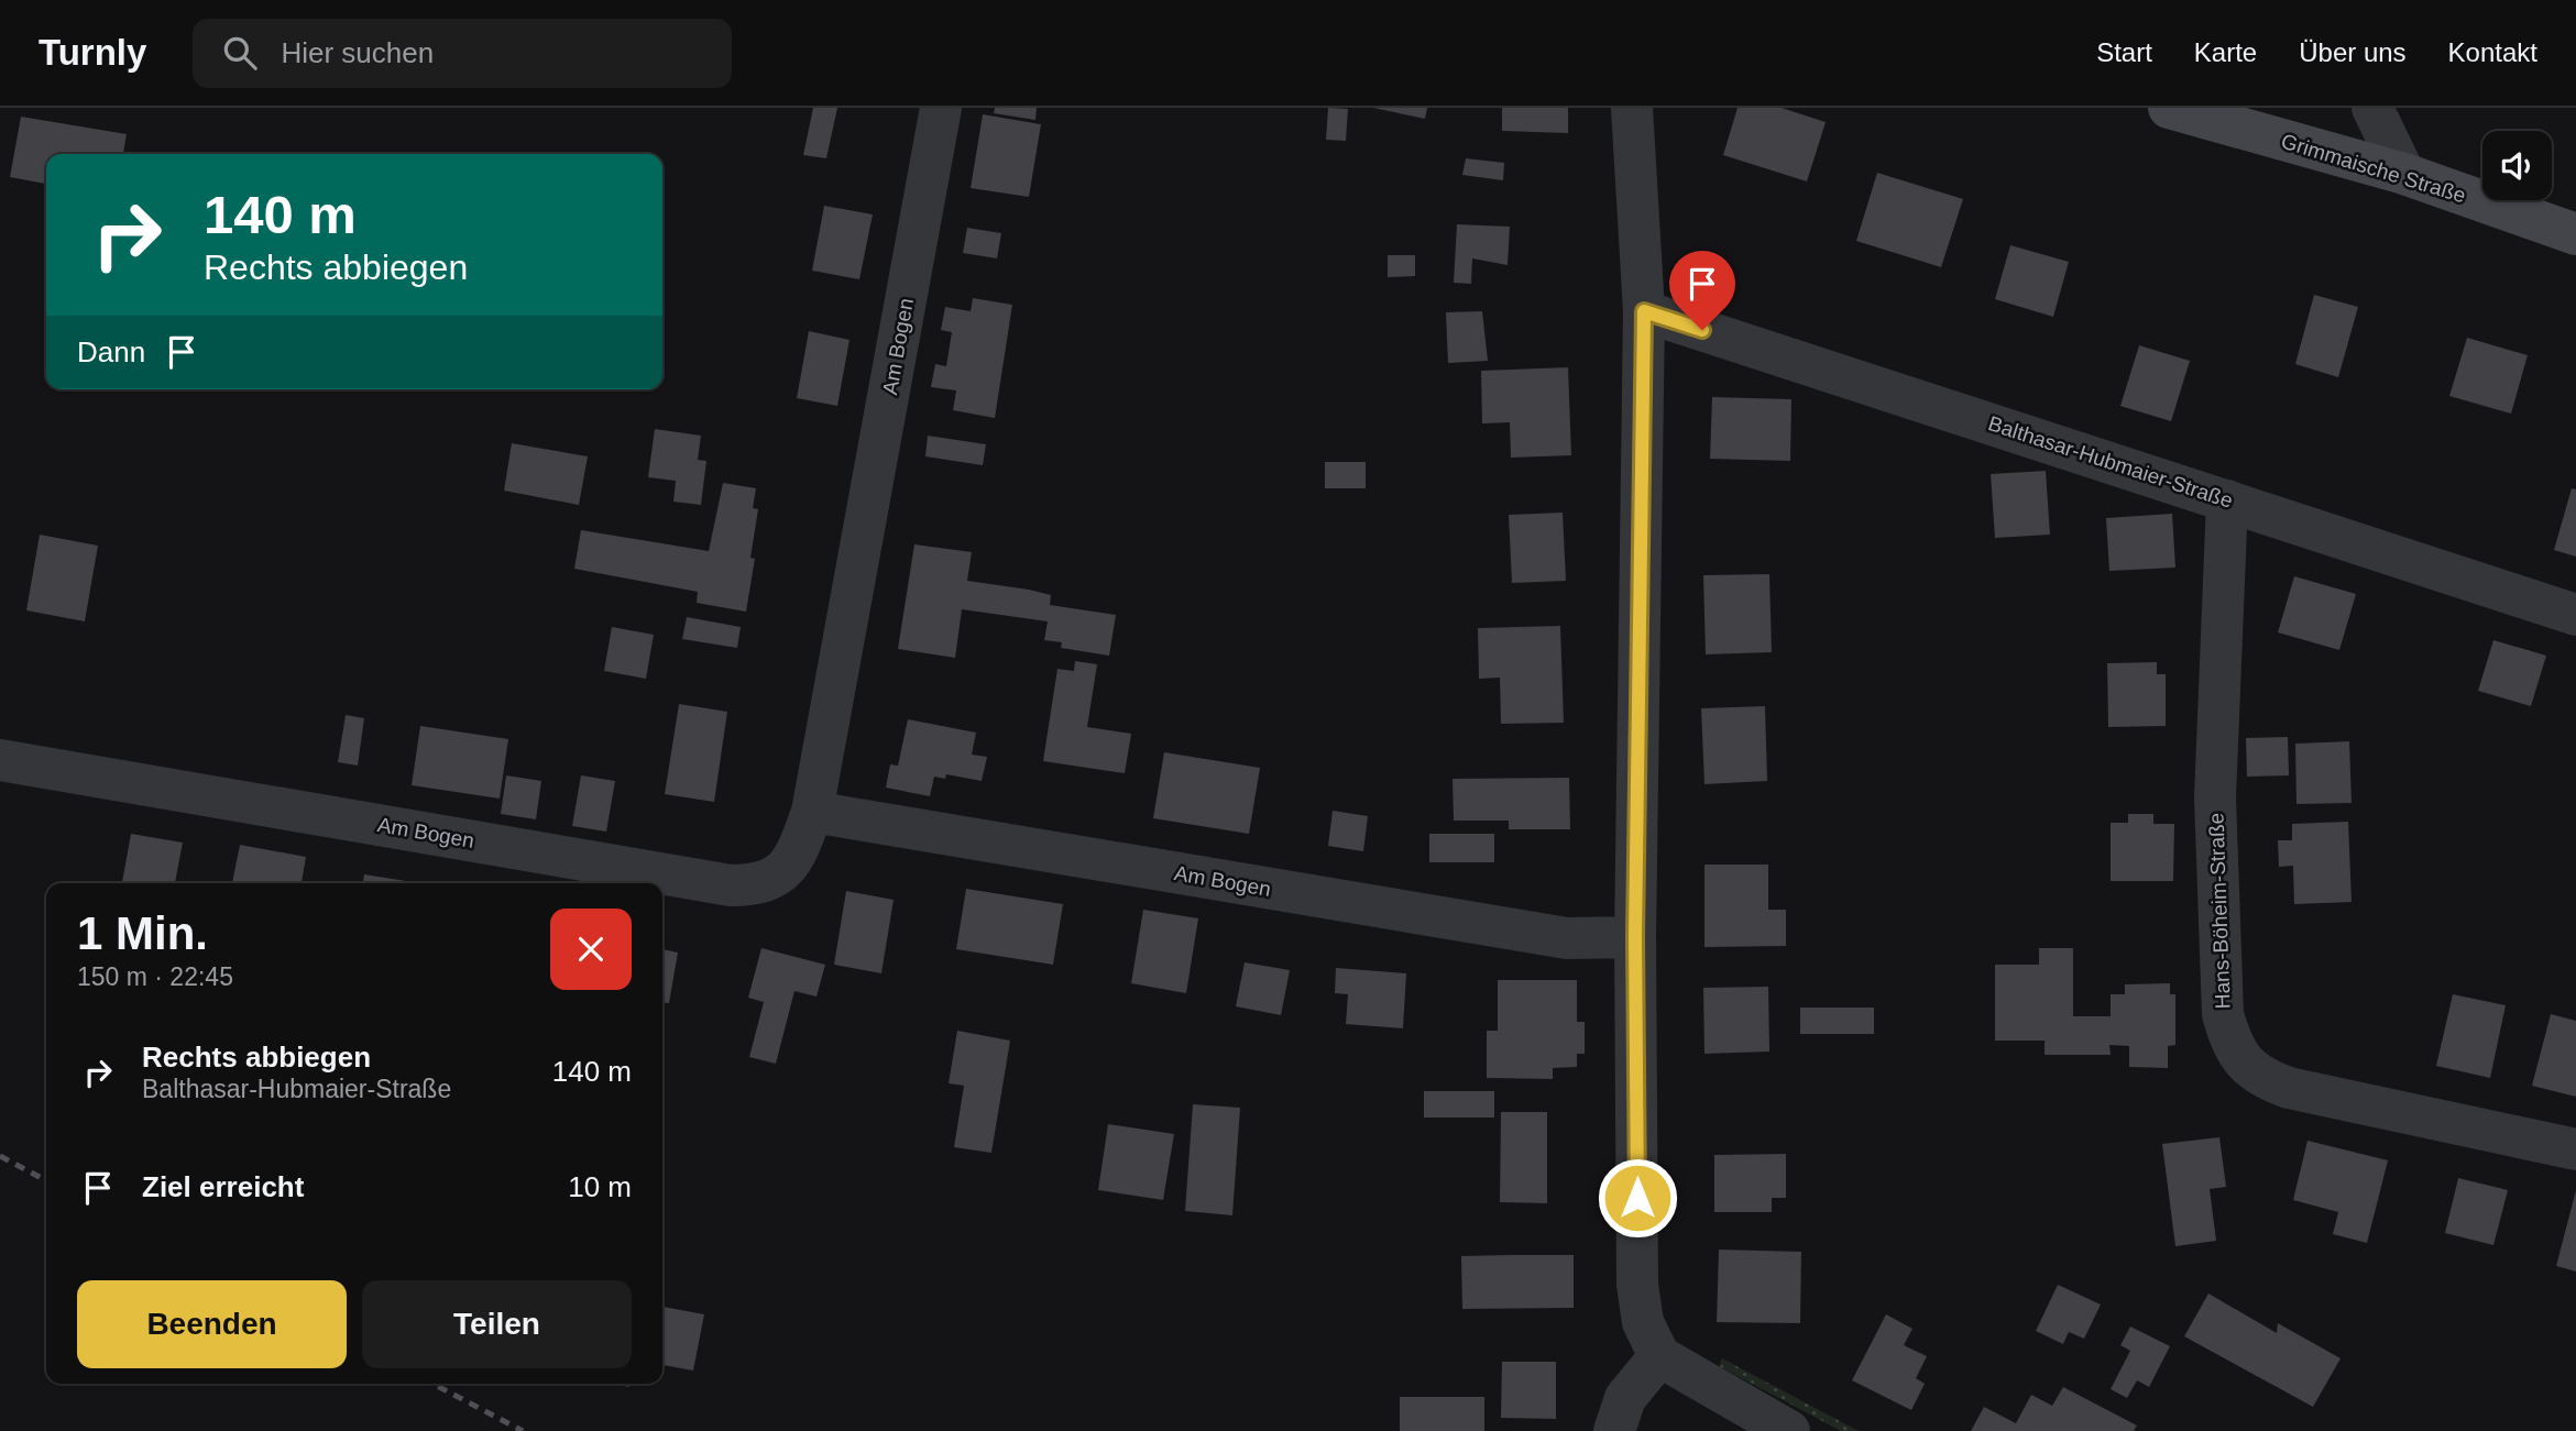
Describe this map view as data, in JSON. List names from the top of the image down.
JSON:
{
  "streets": {
    "main road": ["Grimmaische Straße"],
    "street": ["Am Bogen", "Balthasar-Hubmaier-Straße", "Hans-Böheim-Straße"]
  },
  "crossings": [
    ["Balthasar-Hubmaier-Straße", "Hans-Böheim-Straße"]
  ],
  "page": {
    "header": "Turnly",
    "search": "Hier suchen",
    "nav": [
      "Start",
      "Karte",
      "Über uns",
      "Kontakt"
    ],
    "turn": ["140 m", "Rechts abbiegen"],
    "then": "Dann",
    "heading": ["1 Min.", "150 m · 22:45"],
    "list": [
      {
        "name": "Rechts abbiegen",
        "note": "Balthasar-Hubmaier-Straße",
        "value": "140 m"
      },
      {
        "name": "Ziel erreicht",
        "value": "10 m"
      }
    ],
    "buttons": ["Beenden", "Teilen"]
  }
}
